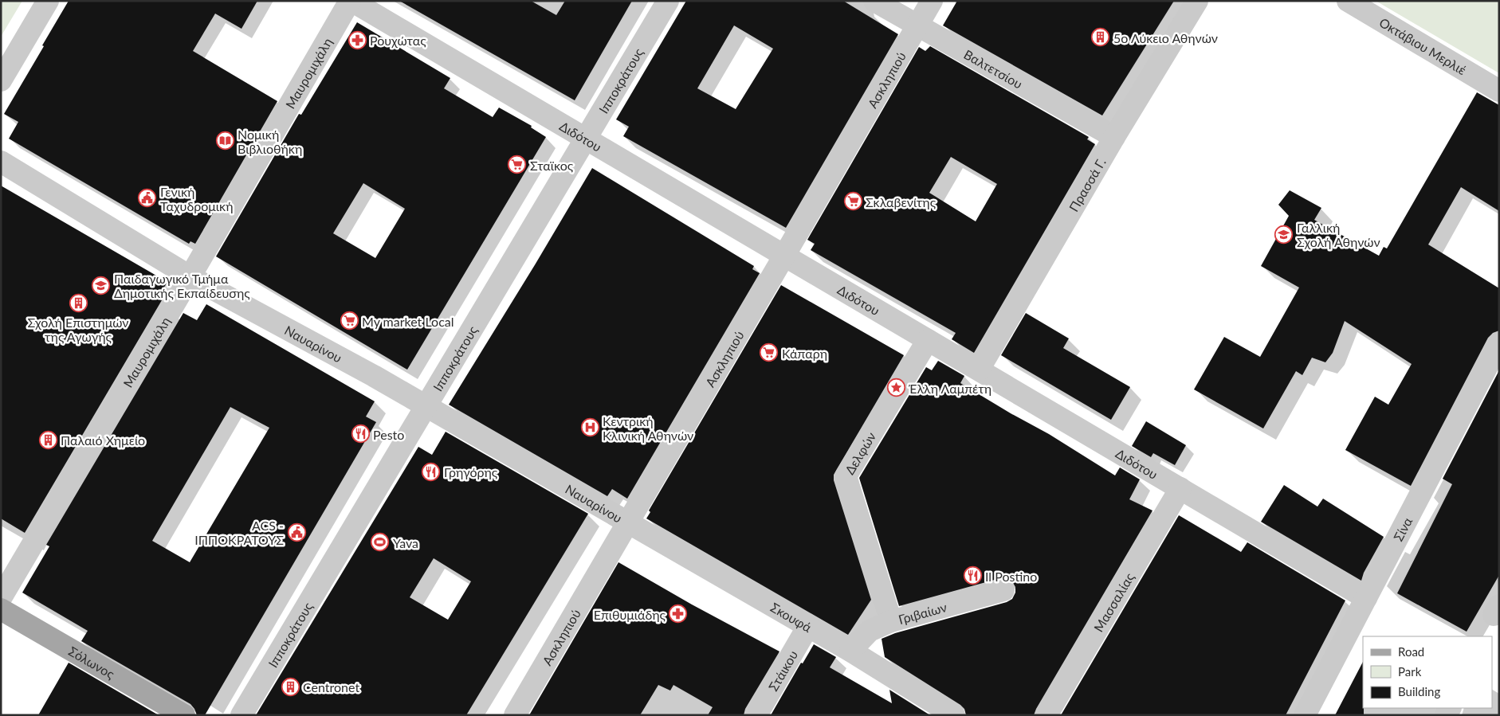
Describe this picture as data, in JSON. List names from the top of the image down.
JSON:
{
  "streets": {
    "main road": ["Σόλωνος"],
    "street": [
      "Οκτάβιου Μερλιέ",
      "Βαλτετσίου",
      "Μαυρομιχάλη",
      "Ασκληπιού",
      "Ιπποκράτους",
      "Διδότου",
      "Πρασσά Γ.",
      "Ναυαρίνου",
      "Δελφών",
      "Σίνα",
      "Μασσαλίας",
      "Γριβαίων",
      "Σκουφά",
      "Στάικου"
    ]
  },
  "crossings": [
    ["Βαλτετσίου", "Ασκληπιού"],
    ["Βαλτετσίου", "Πρασσά Γ."],
    ["Μαυρομιχάλη", "Διδότου"],
    ["Μαυρομιχάλη", "Ναυαρίνου"],
    ["Ασκληπιού", "Διδότου"],
    ["Ασκληπιού", "Ναυαρίνου"],
    ["Ασκληπιού", "Σκουφά"],
    ["Ιπποκράτους", "Διδότου"],
    ["Ιπποκράτους", "Ναυαρίνου"],
    ["Διδότου", "Πρασσά Γ."],
    ["Διδότου", "Δελφών"],
    ["Διδότου", "Σίνα"],
    ["Διδότου", "Μασσαλίας"],
    ["Ναυαρίνου", "Σκουφά"],
    ["Δελφών", "Γριβαίων"],
    ["Γριβαίων", "Σκουφά"],
    ["Σκουφά", "Στάικου"]
  ],
  "places": {
    "building": [
      "5ο Λύκειο Αθηνών",
      "Σχολή Επιστημών της Αγωγής",
      "Παλαιό Χημείο",
      "Centronet"
    ],
    "pharmacy": ["Ρουχώτας", "Επιθυμιάδης"],
    "library": ["Νομική Βιβλιοθήκη"],
    "supermarket": [
      "Σταϊκος",
      "Σκλαβενίτης",
      "My market Local",
      "Κάπαρη"
    ],
    "public building": ["Γενική Ταχυδρομική", "ACS - ΙΠΠΟΚΡΑΤΟΥΣ"],
    "school or university": ["Γαλλική Σχολή Αθηνών", "Παιδαγωγικό Τμήμα Δημοτικής Εκπαίδευσης"],
    "place": ["Έλλη Λαμπέτη"],
    "hospital": ["Κεντρική Κλινική Αθηνών"],
    "restaurant": ["Pesto", "Γρηγόρης", "Il Postino"],
    "sports": ["Yava"]
  },
  "legend": ["Road", "Park", "Building"]
}
